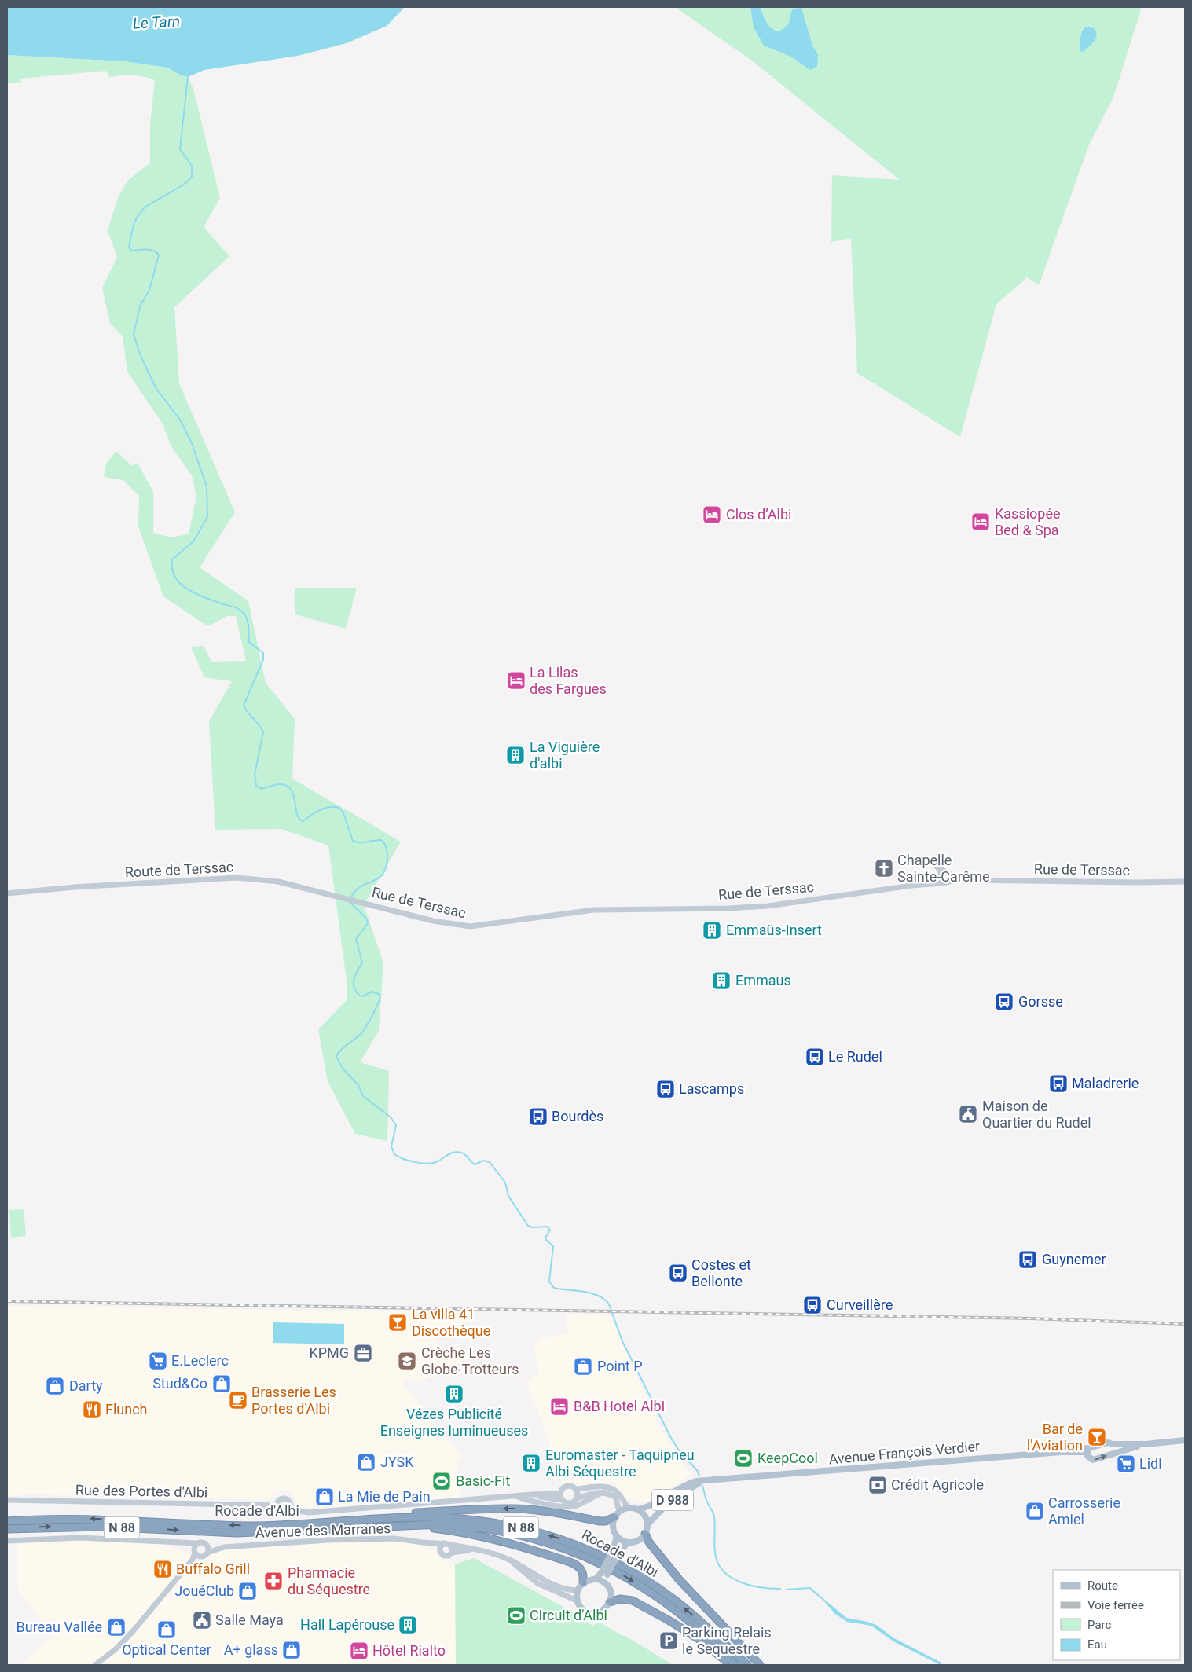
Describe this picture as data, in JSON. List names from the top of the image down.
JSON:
{
  "streets": {
    "highway": ["Rocade d'Albi", "N 88"],
    "main road": ["Avenue François Verdier", "D 988"],
    "street": [
      "Route de Terssac",
      "Rue de Terssac",
      "Rue des Portes d'Albi",
      "Avenue des Marranes"
    ]
  },
  "crossings": [
    ["Route de Terssac", "Rue de Terssac"]
  ],
  "water": ["Le Tarn"],
  "places": {
    "hotel": [
      "Clos d’Albi",
      "Kassiopée Bed & Spa",
      "La Lilas des Fargues",
      "B&B Hotel Albi",
      "Hôtel Rialto"
    ],
    "building": [
      "La Viguière d'albi",
      "Emmaüs-Insert",
      "Emmaus",
      "Vézes Publicité Enseignes luminueuses",
      "Euromaster - Taquipneu Albi Séquestre",
      "Hall Lapérouse"
    ],
    "church": ["Chapelle Sainte-Carême"],
    "bus stop": [
      "Gorsse",
      "Le Rudel",
      "Maladrerie",
      "Lascamps",
      "Bourdès",
      "Guynemer",
      "Costes et Bellonte",
      "Curveillère"
    ],
    "public building": ["Maison de Quartier du Rudel", "Salle Maya"],
    "bar": ["La villa 41 Discothèque", "Bar de l'Aviation"],
    "office": ["KPMG"],
    "supermarket": ["E.Leclerc", "Lidl"],
    "school or university": ["Crèche Les Globe-Trotteurs"],
    "shop": [
      "Point P",
      "Stud&Co",
      "Darty",
      "JYSK",
      "La Mie de Pain",
      "Carrosserie Amiel",
      "JouéClub",
      "Bureau Vallée",
      "Optical Center",
      "A+ glass"
    ],
    "cafe": ["Brasserie Les Portes d'Albi"],
    "restaurant": ["Flunch", "Buffalo Grill"],
    "sports": ["KeepCool", "Basic-Fit", "Circuit d'Albi"],
    "bank": ["Crédit Agricole"],
    "pharmacy": ["Pharmacie du Séquestre"],
    "parking": ["Parking Relais le Sequestre"]
  },
  "legend": [
    "Route",
    "Voie ferrée",
    "Parc",
    "Eau"
  ]
}
